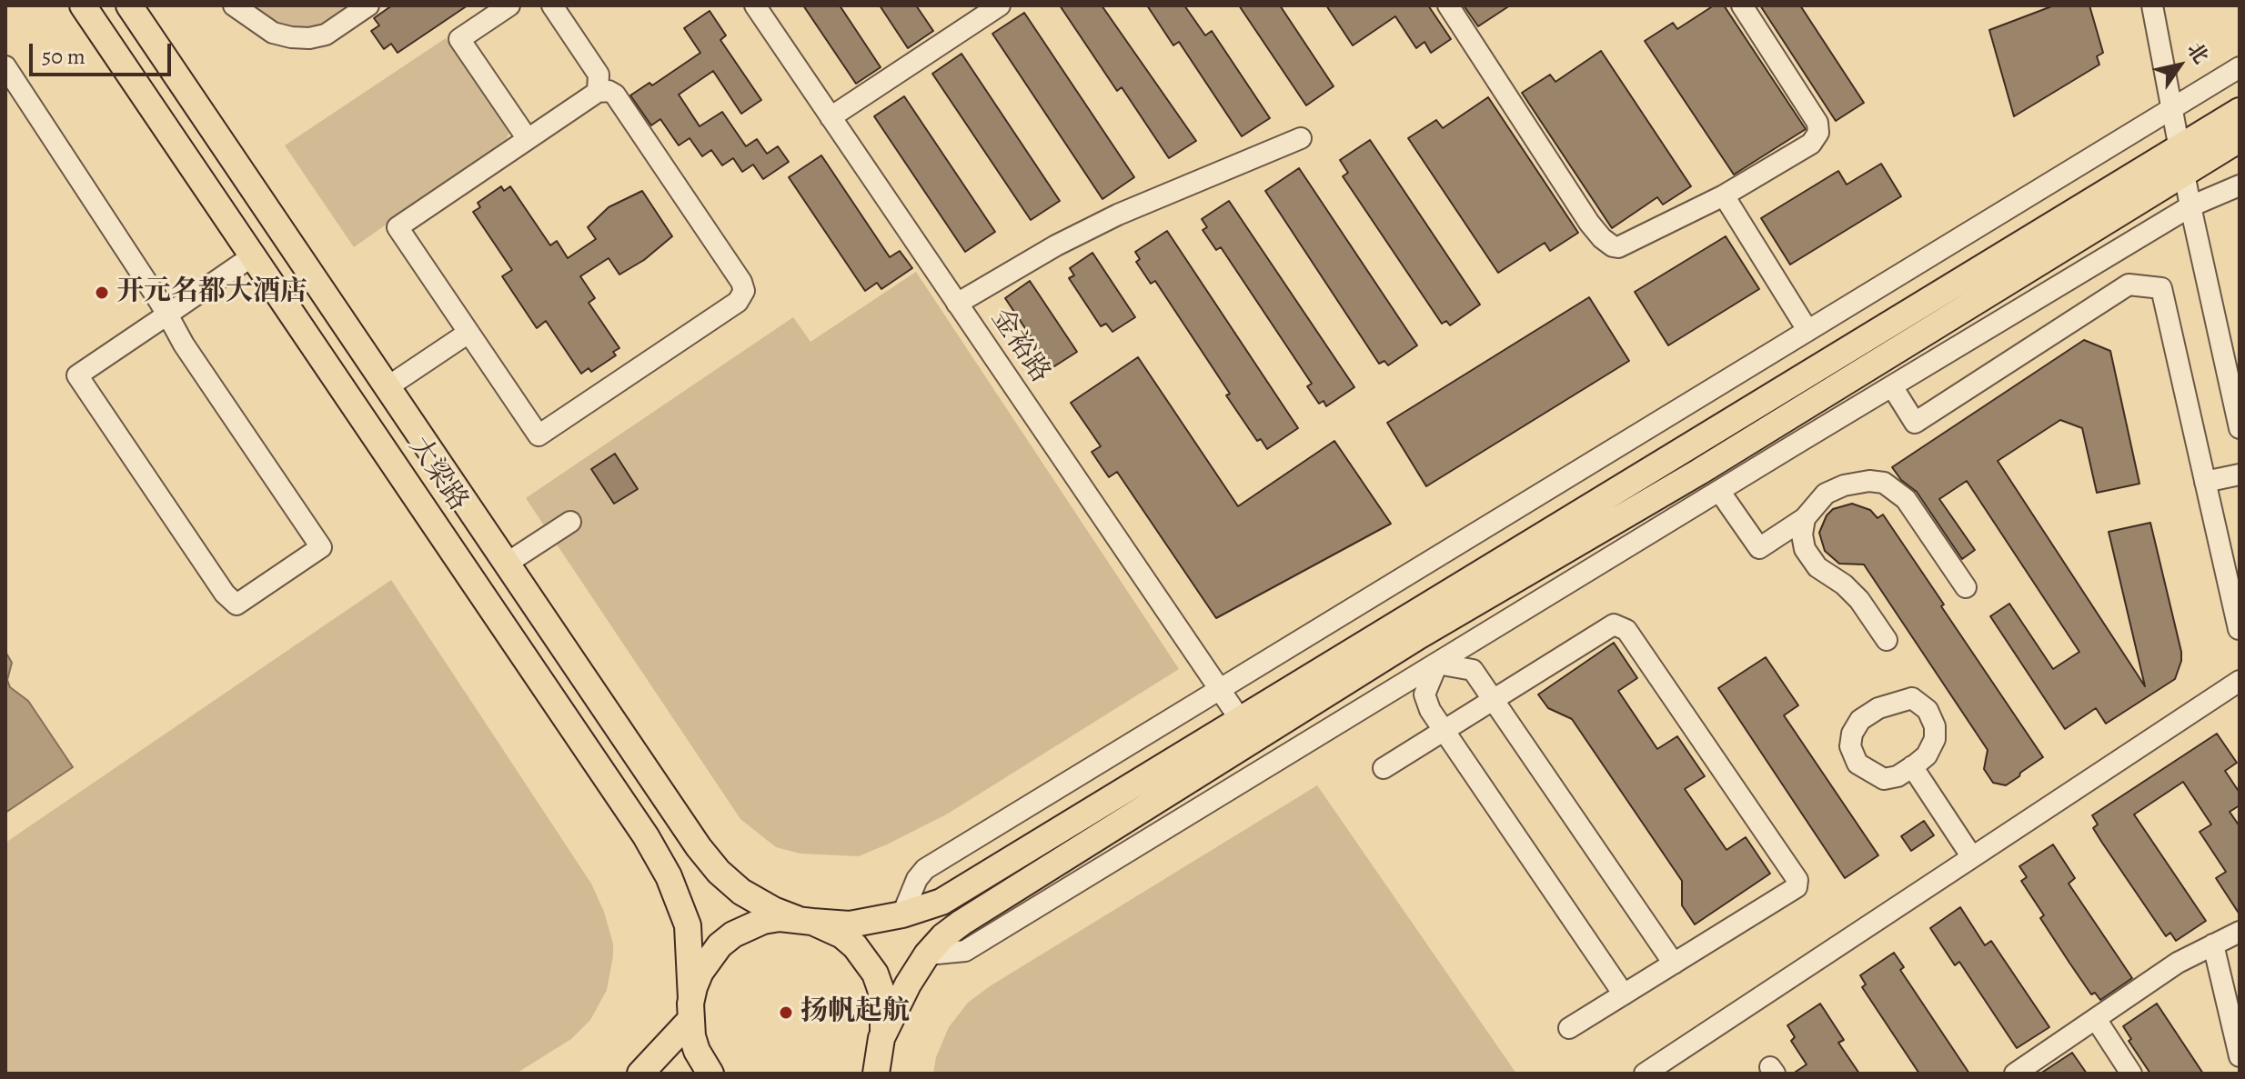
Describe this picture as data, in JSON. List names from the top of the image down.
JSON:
{
  "streets": {
    "main road": ["大梁路"],
    "street": ["金裕路"]
  },
  "places": ["开元名都大酒店", "扬帆起航"],
  "scale_bar": "50 m",
  "north": "top right"
}
